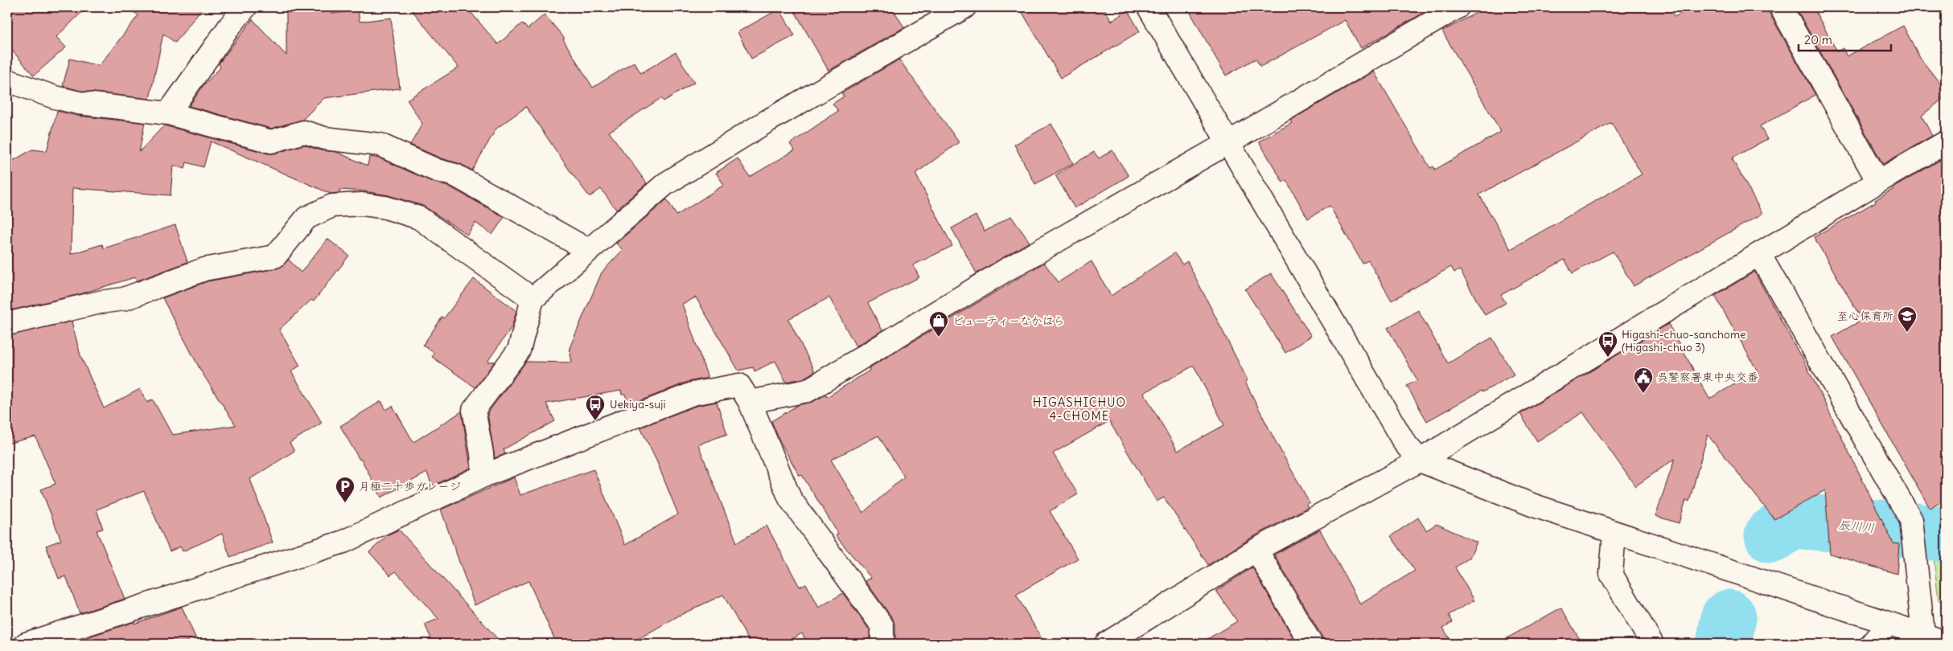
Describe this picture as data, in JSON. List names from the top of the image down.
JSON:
{
  "districts": ["HIGASHICHUO 4-CHOME"],
  "water": ["辰川川"],
  "places": {
    "school or university": ["至心保育所"],
    "shop": ["ビューティーなかはら"],
    "bus stop": ["Higashi-chuo-sanchome (Higashi-chuo 3)", "Uekiya-suji"],
    "public building": ["呉警察署東中央交番"],
    "parking": ["月極二十歩ガレージ"]
  },
  "scale_bar": "20 m"
}
